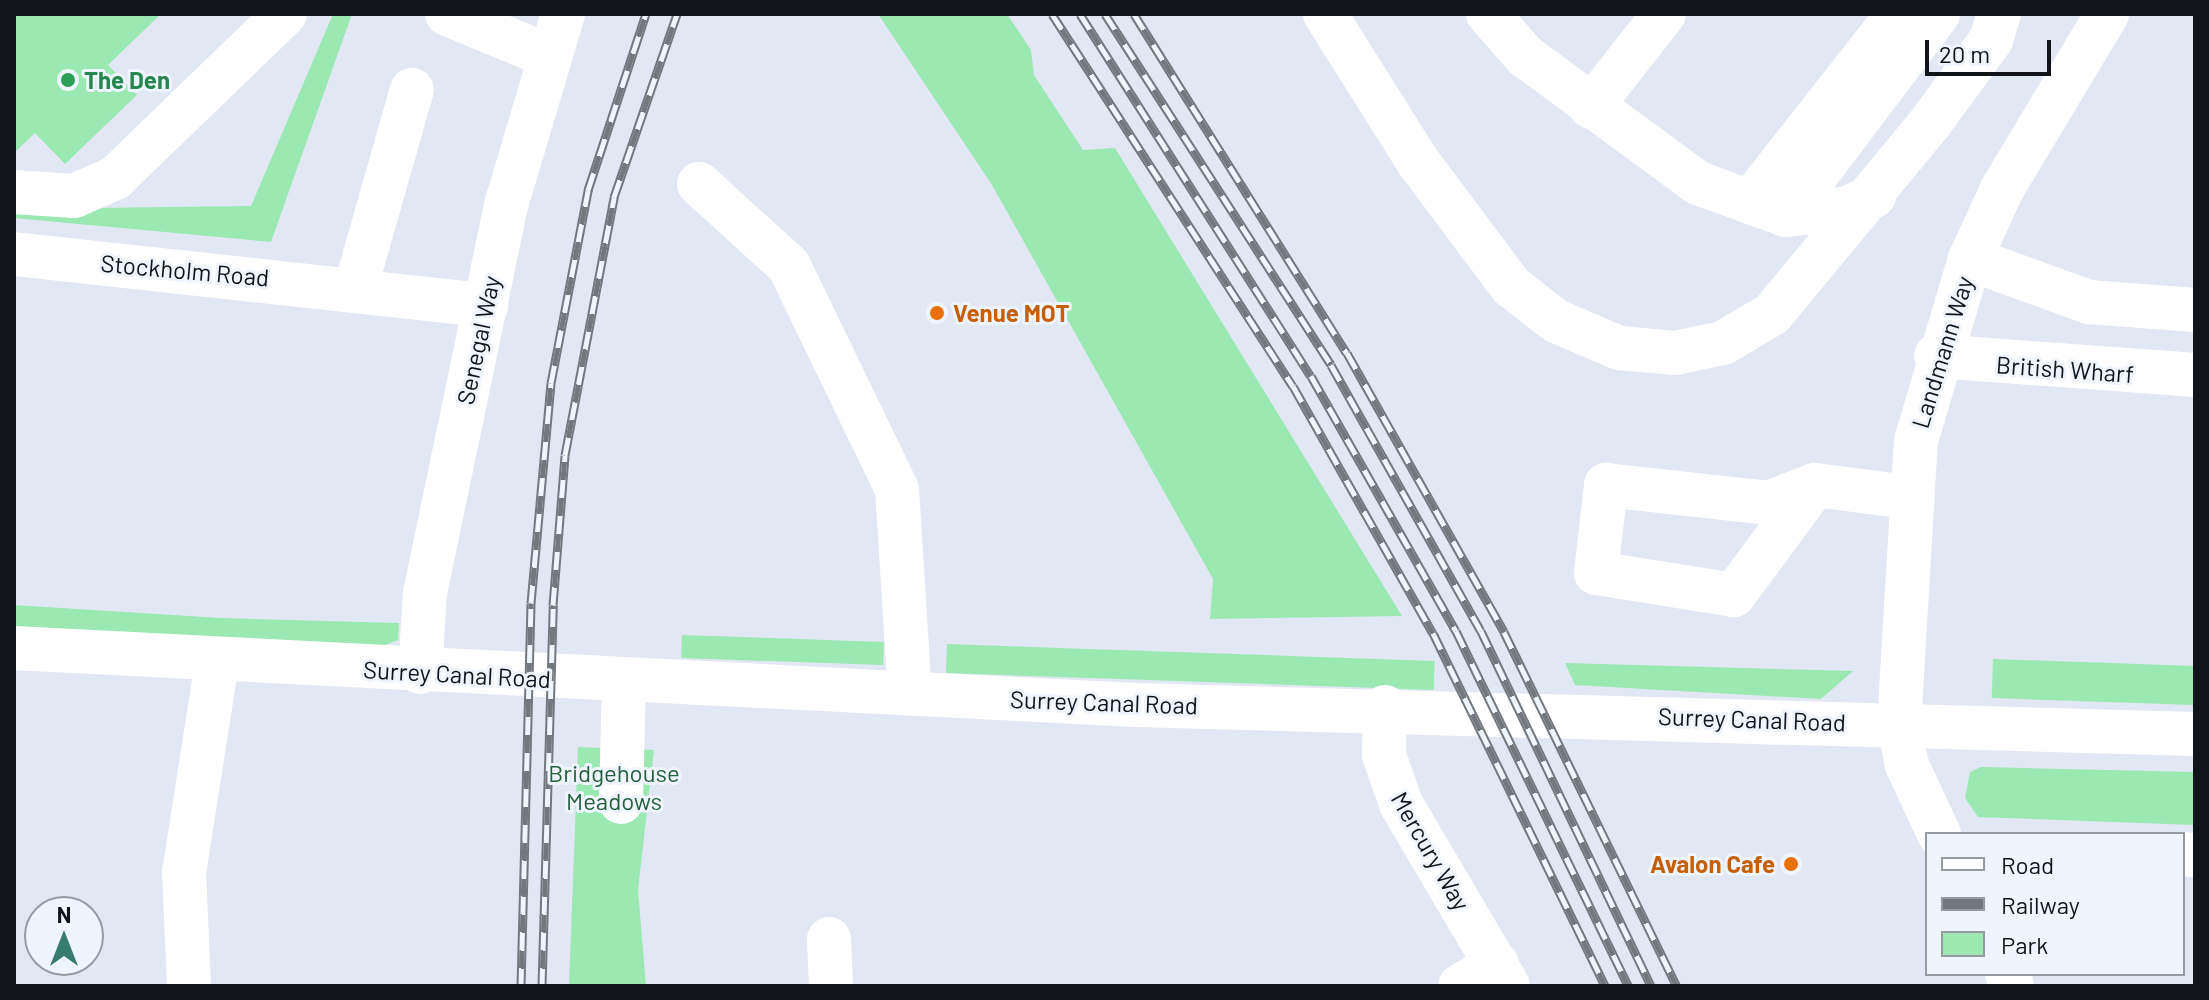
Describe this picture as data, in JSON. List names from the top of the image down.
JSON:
{
  "streets": {
    "street": [
      "Stockholm Road",
      "Senegal Way",
      "Landmann Way",
      "British Wharf",
      "Surrey Canal Road",
      "Mercury Way"
    ]
  },
  "crossings": [
    ["Stockholm Road", "Senegal Way"],
    ["Senegal Way", "Surrey Canal Road"],
    ["Landmann Way", "British Wharf"],
    ["Landmann Way", "Surrey Canal Road"],
    ["Surrey Canal Road", "Mercury Way"]
  ],
  "parks": ["Bridgehouse Meadows"],
  "places": ["The Den", "Venue MOT", "Avalon Cafe"],
  "legend": ["Road", "Railway", "Park"],
  "scale_bar": "20 m",
  "north": "top"
}
